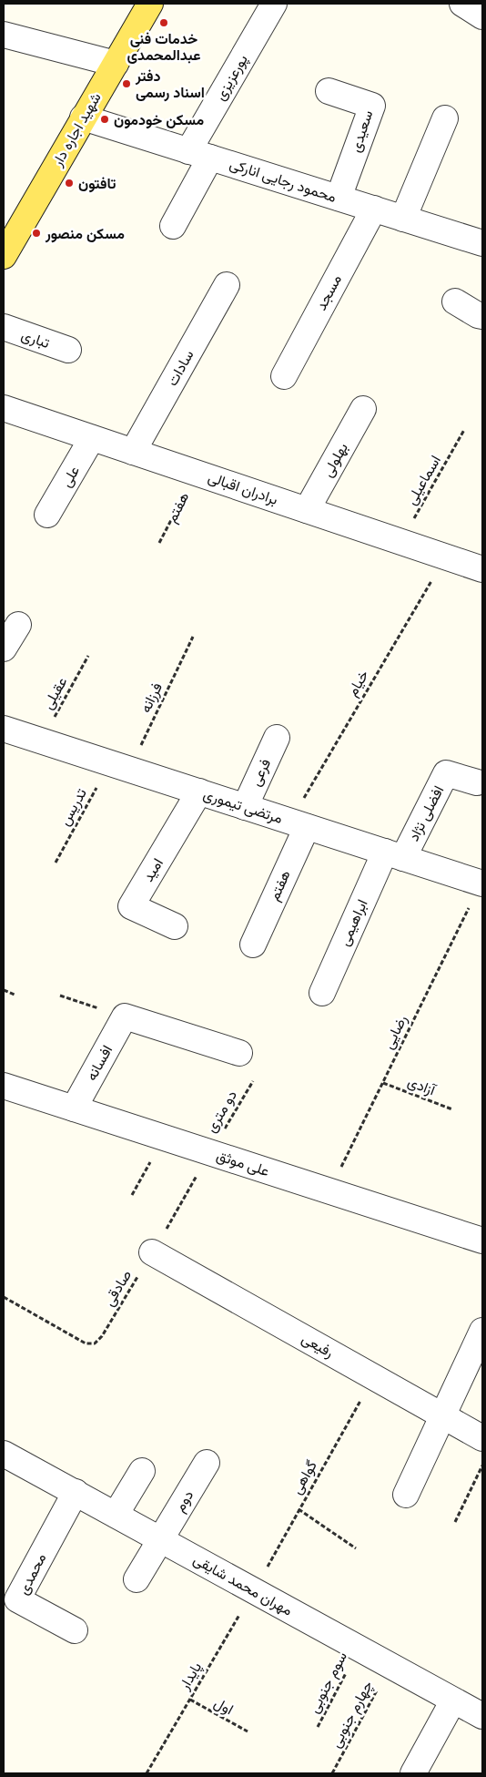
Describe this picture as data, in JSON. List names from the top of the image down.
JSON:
{
  "streets": {
    "main road": ["شهید اجاره دار"],
    "street": [
      "پورعزیزی",
      "سعیدی",
      "محمود رجایی انارکی",
      "مسجد",
      "تباری",
      "سادات",
      "بهلولی",
      "علی",
      "برادران اقبالی",
      "هفتم",
      "فرعی",
      "مرتضی تیموری",
      "افضلی نژاد",
      "امید",
      "ابراهیمی",
      "افسانه",
      "علی موثق",
      "رفیعی",
      "دوم",
      "محمدی",
      "مهران محمد شایقی"
    ],
    "path": [
      "اسماعیلی",
      "خیام",
      "عقیلی",
      "فرزانه",
      "تدریس",
      "رضایی",
      "آزادی",
      "دو متری",
      "صادقی",
      "گواهی",
      "پایدار",
      "سوم جنوبی",
      "اول",
      "چهارم جنوبی"
    ]
  },
  "crossings": [
    ["پورعزیزی", "محمود رجایی انارکی"],
    ["شهید اجاره دار", "محمود رجایی انارکی"],
    ["سعیدی", "محمود رجایی انارکی"],
    ["محمود رجایی انارکی", "مسجد"],
    ["سادات", "برادران اقبالی"],
    ["بهلولی", "برادران اقبالی"],
    ["علی", "برادران اقبالی"],
    ["اسماعیلی", "برادران اقبالی"],
    ["برادران اقبالی", "هفتم"],
    ["برادران اقبالی", "خیام"],
    ["هفتم", "خیام"],
    ["هفتم", "مرتضی تیموری"],
    ["خیام", "مرتضی تیموری"],
    ["عقیلی", "مرتضی تیموری"],
    ["فرزانه", "مرتضی تیموری"],
    ["فرزانه", "تدریس"],
    ["فرعی", "مرتضی تیموری"],
    ["مرتضی تیموری", "تدریس"],
    ["مرتضی تیموری", "افضلی نژاد"],
    ["مرتضی تیموری", "امید"],
    ["مرتضی تیموری", "ابراهیمی"],
    ["مرتضی تیموری", "رضایی"],
    ["افضلی نژاد", "ابراهیمی"],
    ["رضایی", "آزادی"],
    ["رضایی", "علی موثق"],
    ["افسانه", "علی موثق"],
    ["دو متری", "علی موثق"],
    ["دو متری", "صادقی"],
    ["علی موثق", "صادقی"],
    ["صادقی", "رفیعی"],
    ["رفیعی", "گواهی"],
    ["گواهی", "مهران محمد شایقی"],
    ["گواهی", "پایدار"],
    ["دوم", "مهران محمد شایقی"],
    ["محمدی", "مهران محمد شایقی"],
    ["مهران محمد شایقی", "پایدار"],
    ["مهران محمد شایقی", "سوم جنوبی"],
    ["مهران محمد شایقی", "چهارم جنوبی"],
    ["پایدار", "اول"]
  ],
  "places": [
    "خدمات فنی عبدالمحمدی",
    "دفتر اسناد رسمی",
    "مسکن خودمون",
    "تافتون",
    "مسکن منصور"
  ]
}
